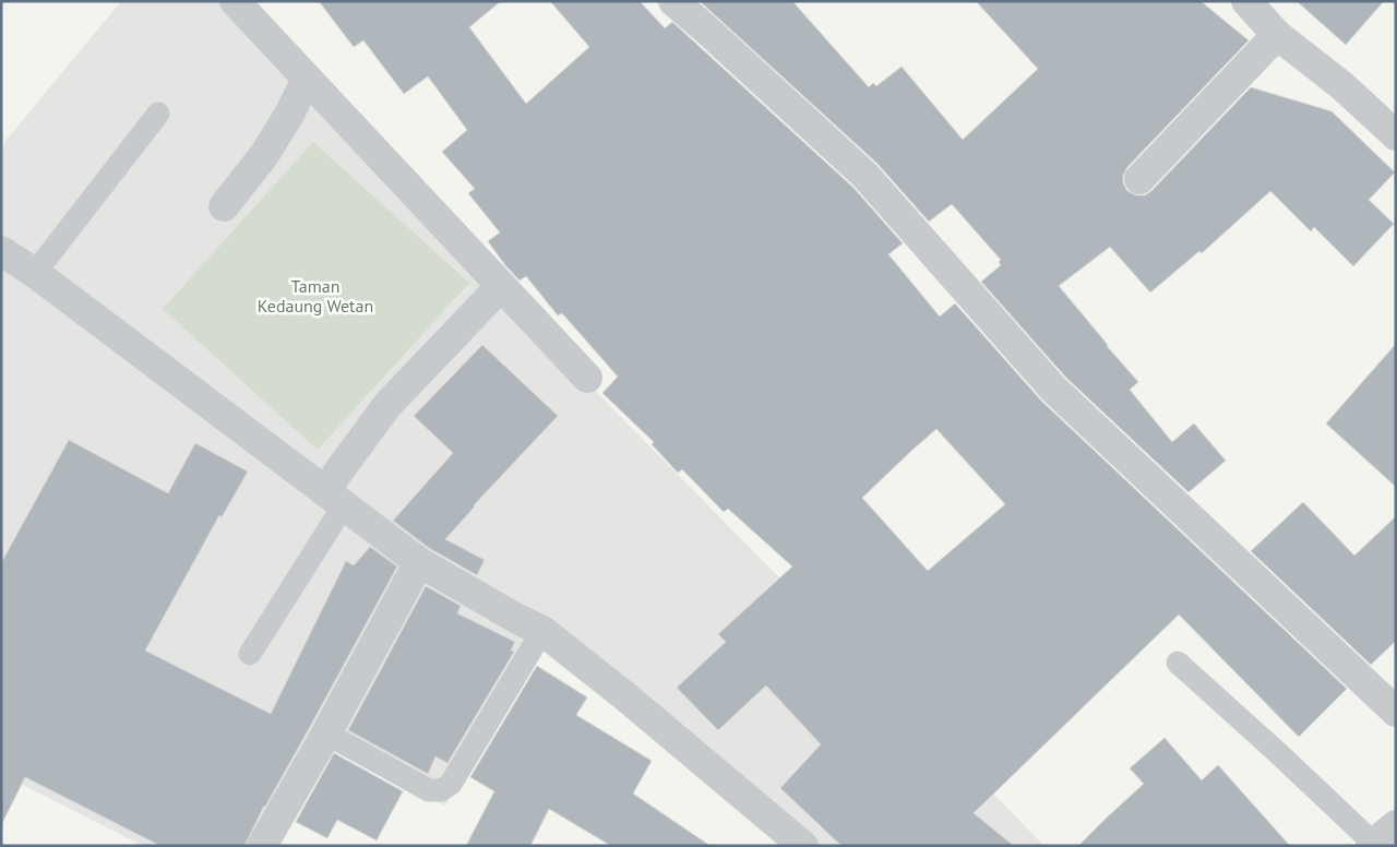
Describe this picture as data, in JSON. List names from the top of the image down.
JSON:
{
  "parks": ["Taman Kedaung Wetan"]
}
